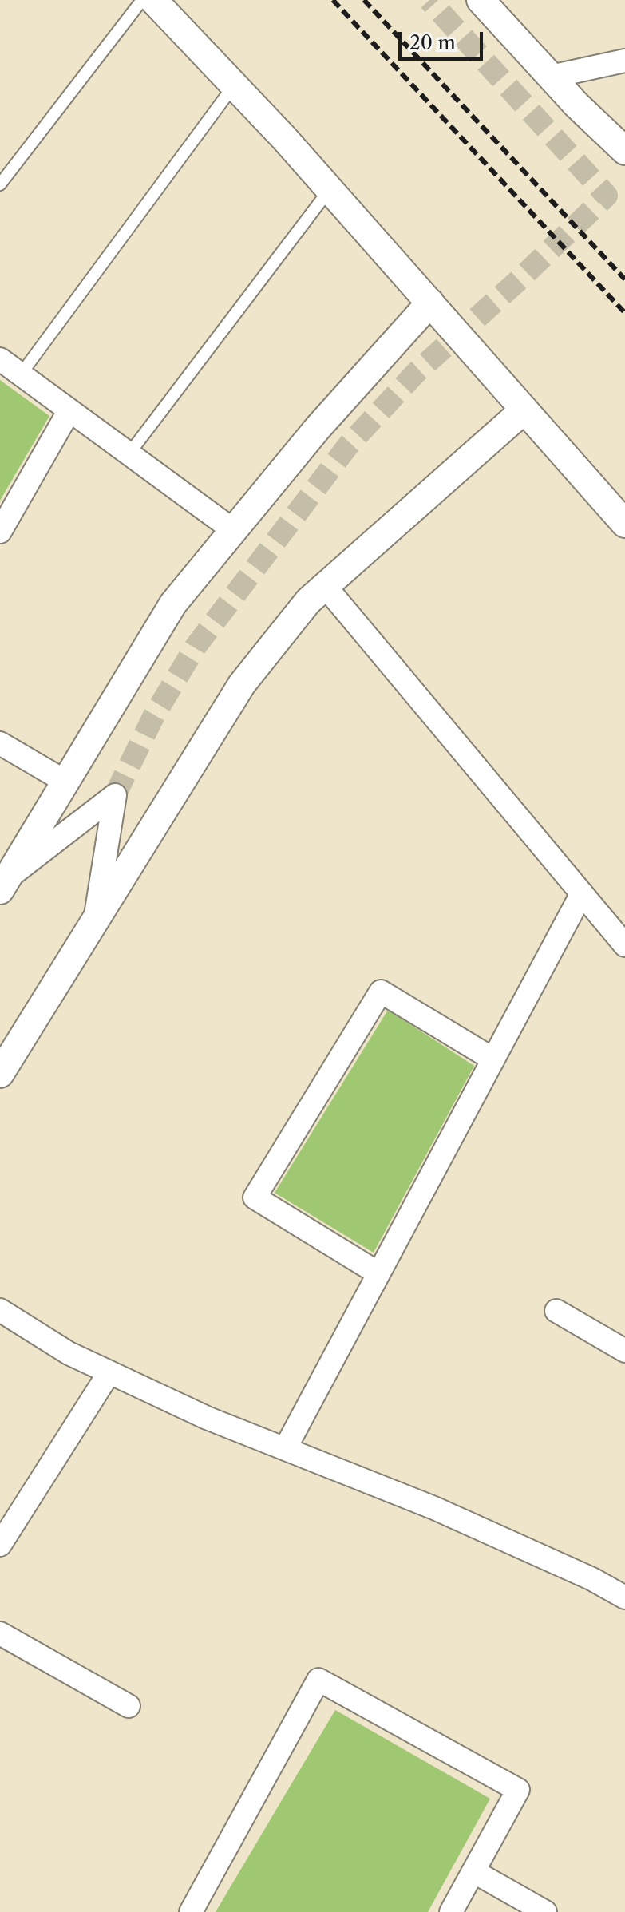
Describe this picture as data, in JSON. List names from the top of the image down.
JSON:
{
  "scale_bar": "20 m"
}
